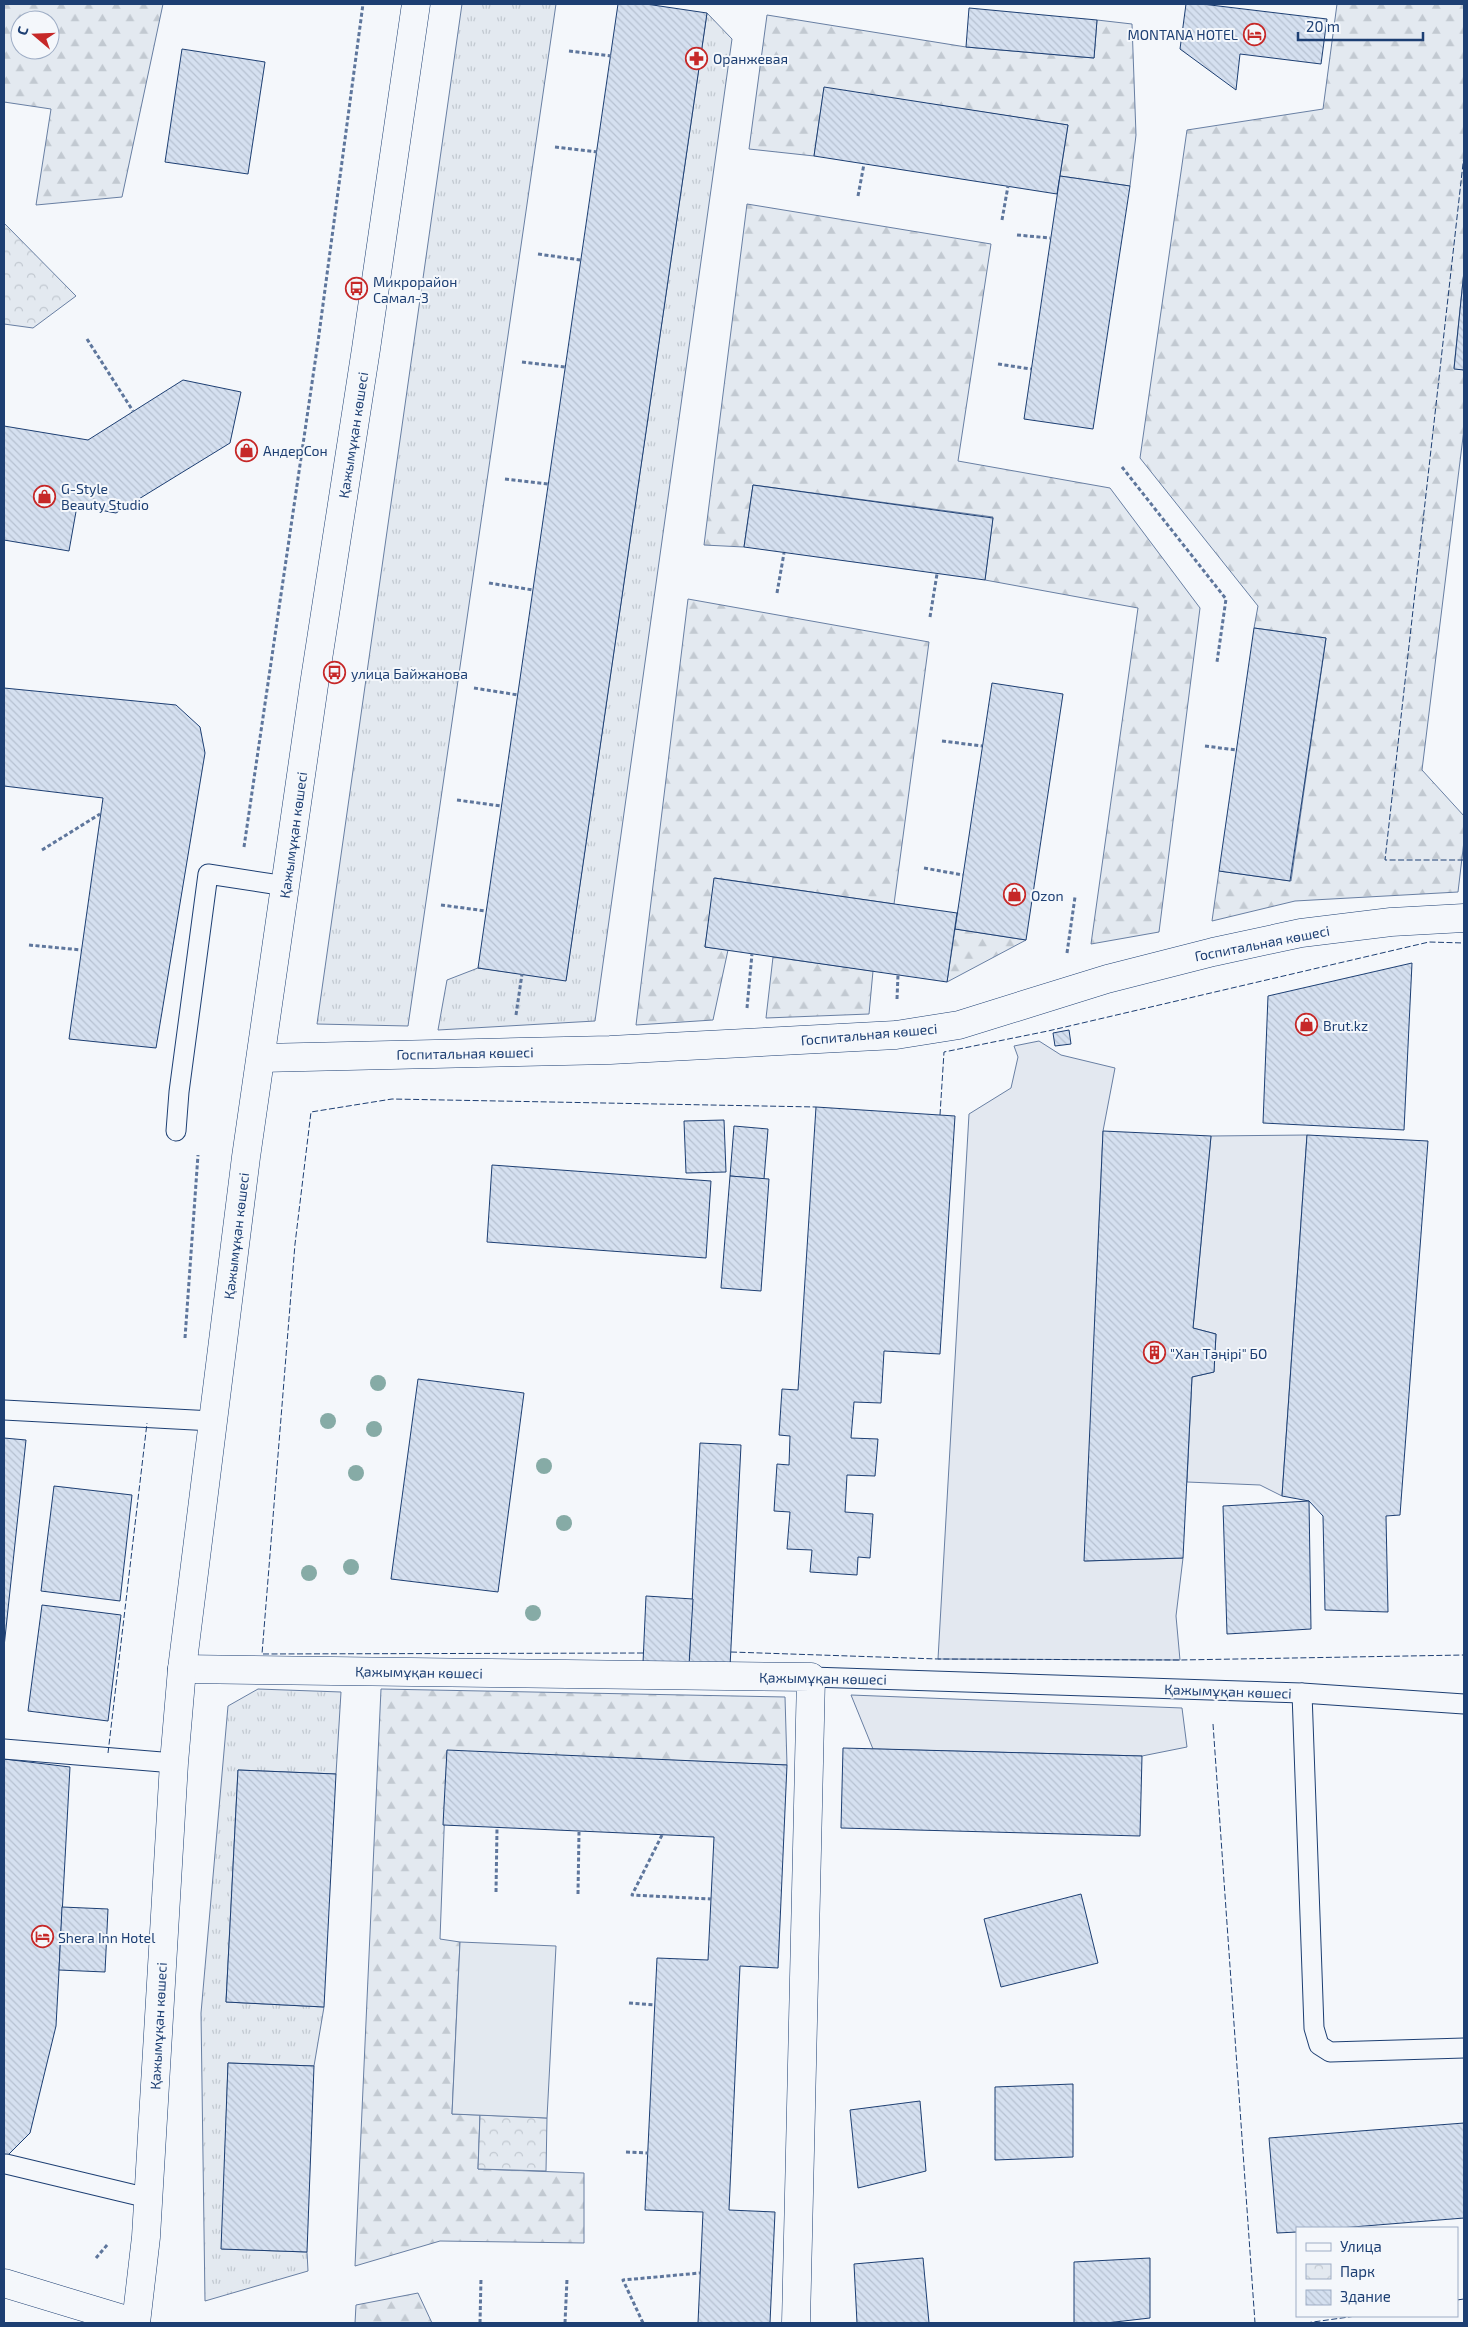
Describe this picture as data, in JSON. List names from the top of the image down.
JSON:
{
  "streets": {
    "street": ["Қажымұқан көшесі", "Госпитальная көшесі"]
  },
  "crossings": [
    ["Қажымұқан көшесі", "Госпитальная көшесі"]
  ],
  "places": {
    "hotel": ["MONTANA HOTEL", "Shera Inn Hotel"],
    "pharmacy": ["Оранжевая"],
    "bus stop": ["Микрорайон Самал-3", "улица Байжанова"],
    "shop": [
      "АндерСон",
      "G-Style Beauty Studio",
      "Ozon",
      "Brut.kz"
    ],
    "building": ["\"Хан Тәңірі\" БО"]
  },
  "legend": ["Улица", "Парк", "Здание"],
  "scale_bar": "20 m",
  "north": "left"
}
